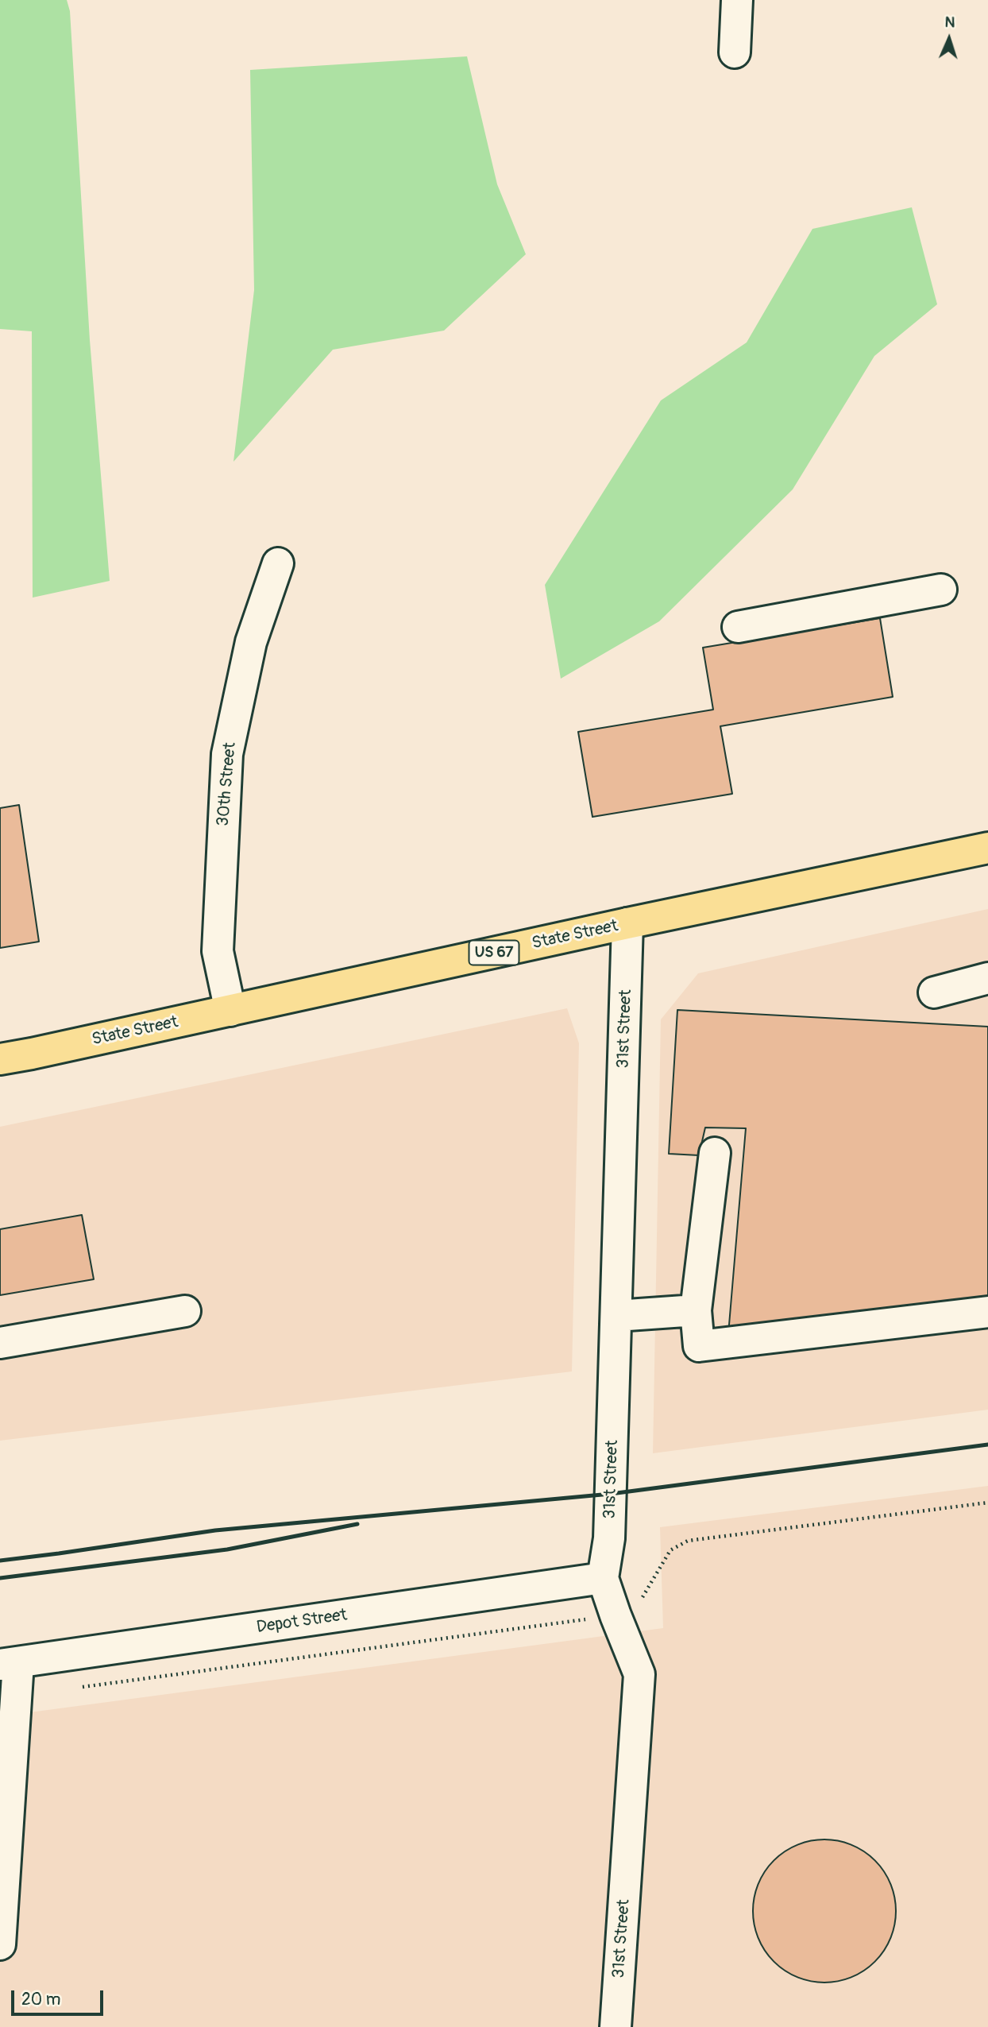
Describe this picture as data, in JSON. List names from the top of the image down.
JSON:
{
  "streets": {
    "main road": ["State Street", "US 67"],
    "street": ["30th Street", "31st Street", "Depot Street"]
  },
  "crossings": [
    ["30th Street", "State Street"],
    ["State Street", "31st Street"],
    ["31st Street", "Depot Street"]
  ],
  "scale_bar": "20 m",
  "north": "top"
}
